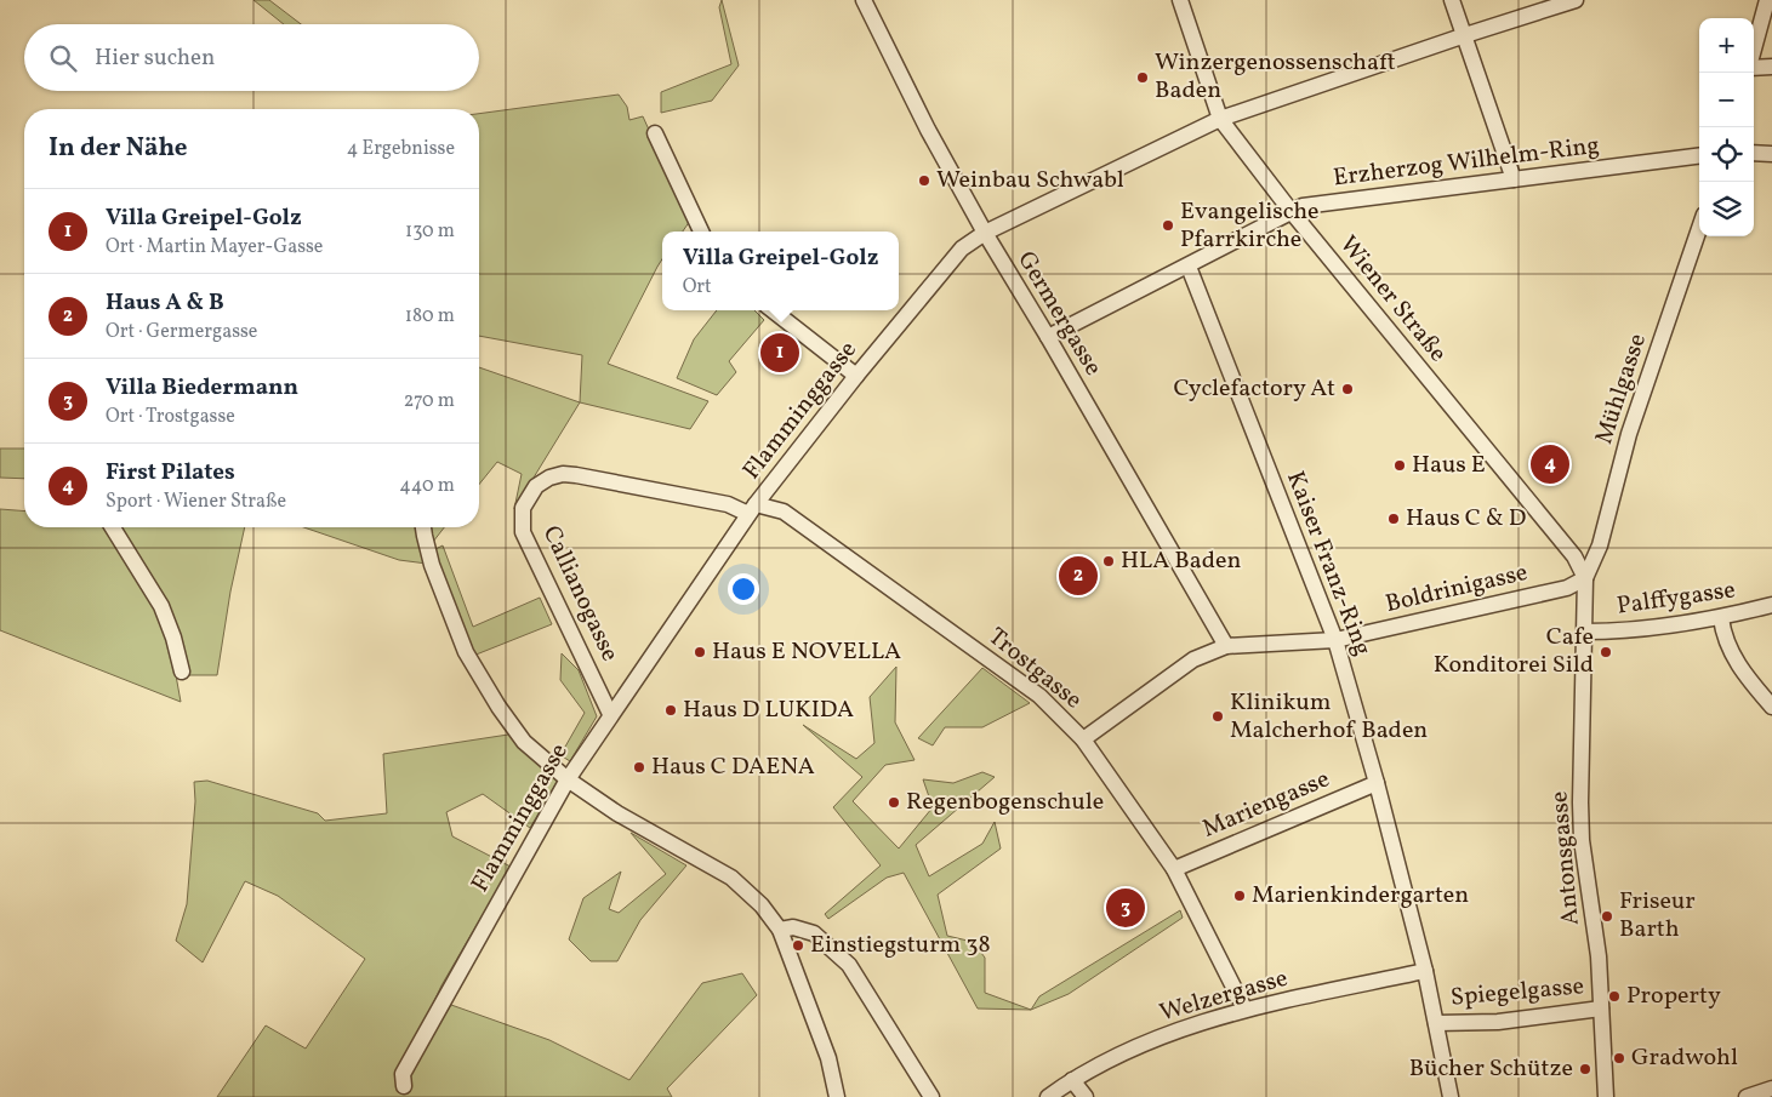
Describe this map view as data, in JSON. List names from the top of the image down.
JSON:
{
  "streets": {
    "street": [
      "Erzherzog Wilhelm-Ring",
      "Wiener Straße",
      "Germergasse",
      "Mühlgasse",
      "Flamminggasse",
      "Kaiser Franz-Ring",
      "Boldrinigasse",
      "Callianogasse",
      "Palffygasse",
      "Trostgasse",
      "Mariengasse",
      "Antonsgasse",
      "Spiegelgasse",
      "Welzergasse"
    ]
  },
  "crossings": [
    ["Erzherzog Wilhelm-Ring", "Wiener Straße"],
    ["Erzherzog Wilhelm-Ring", "Germergasse"],
    ["Erzherzog Wilhelm-Ring", "Kaiser Franz-Ring"],
    ["Wiener Straße", "Mühlgasse"],
    ["Wiener Straße", "Flamminggasse"],
    ["Wiener Straße", "Boldrinigasse"],
    ["Wiener Straße", "Antonsgasse"],
    ["Germergasse", "Flamminggasse"],
    ["Germergasse", "Boldrinigasse"],
    ["Mühlgasse", "Boldrinigasse"],
    ["Mühlgasse", "Antonsgasse"],
    ["Flamminggasse", "Callianogasse"],
    ["Flamminggasse", "Trostgasse"],
    ["Kaiser Franz-Ring", "Boldrinigasse"],
    ["Kaiser Franz-Ring", "Mariengasse"],
    ["Kaiser Franz-Ring", "Spiegelgasse"],
    ["Kaiser Franz-Ring", "Welzergasse"],
    ["Boldrinigasse", "Trostgasse"],
    ["Boldrinigasse", "Antonsgasse"],
    ["Callianogasse", "Trostgasse"],
    ["Palffygasse", "Antonsgasse"],
    ["Trostgasse", "Mariengasse"],
    ["Trostgasse", "Welzergasse"],
    ["Antonsgasse", "Spiegelgasse"]
  ],
  "places": [
    "Winzergenossenschaft Baden",
    "Weinbau Schwabl",
    "Evangelische Pfarrkirche",
    "Cyclefactory At",
    "Haus E",
    "Haus C & D",
    "HLA Baden",
    "Haus E NOVELLA",
    "Cafe Konditorei Sild",
    "Haus D LUKIDA",
    "Klinikum Malcherhof Baden",
    "Haus C DAENA",
    "Regenbogenschule",
    "Marienkindergarten",
    "Friseur Barth",
    "Einstiegsturm 38",
    "Property",
    "Gradwohl",
    "Bücher Schütze"
  ],
  "page": {
    "map_buttons": ["+", "−"],
    "search": "Hier suchen",
    "heading": ["In der Nähe", "4 Ergebnisse"],
    "list": [
      {
        "mark": "1",
        "name": "Villa Greipel-Golz",
        "note": "Ort · Martin Mayer-Gasse",
        "value": "130 m"
      },
      {
        "mark": "2",
        "name": "Haus A & B",
        "note": "Ort · Germergasse",
        "value": "180 m"
      },
      {
        "mark": "3",
        "name": "Villa Biedermann",
        "note": "Ort · Trostgasse",
        "value": "270 m"
      },
      {
        "mark": "4",
        "name": "First Pilates",
        "note": "Sport · Wiener Straße",
        "value": "440 m"
      }
    ],
    "popup": ["Villa Greipel-Golz", "Ort"],
    "pins": [
      "1",
      "4",
      "2",
      "3"
    ]
  }
}
